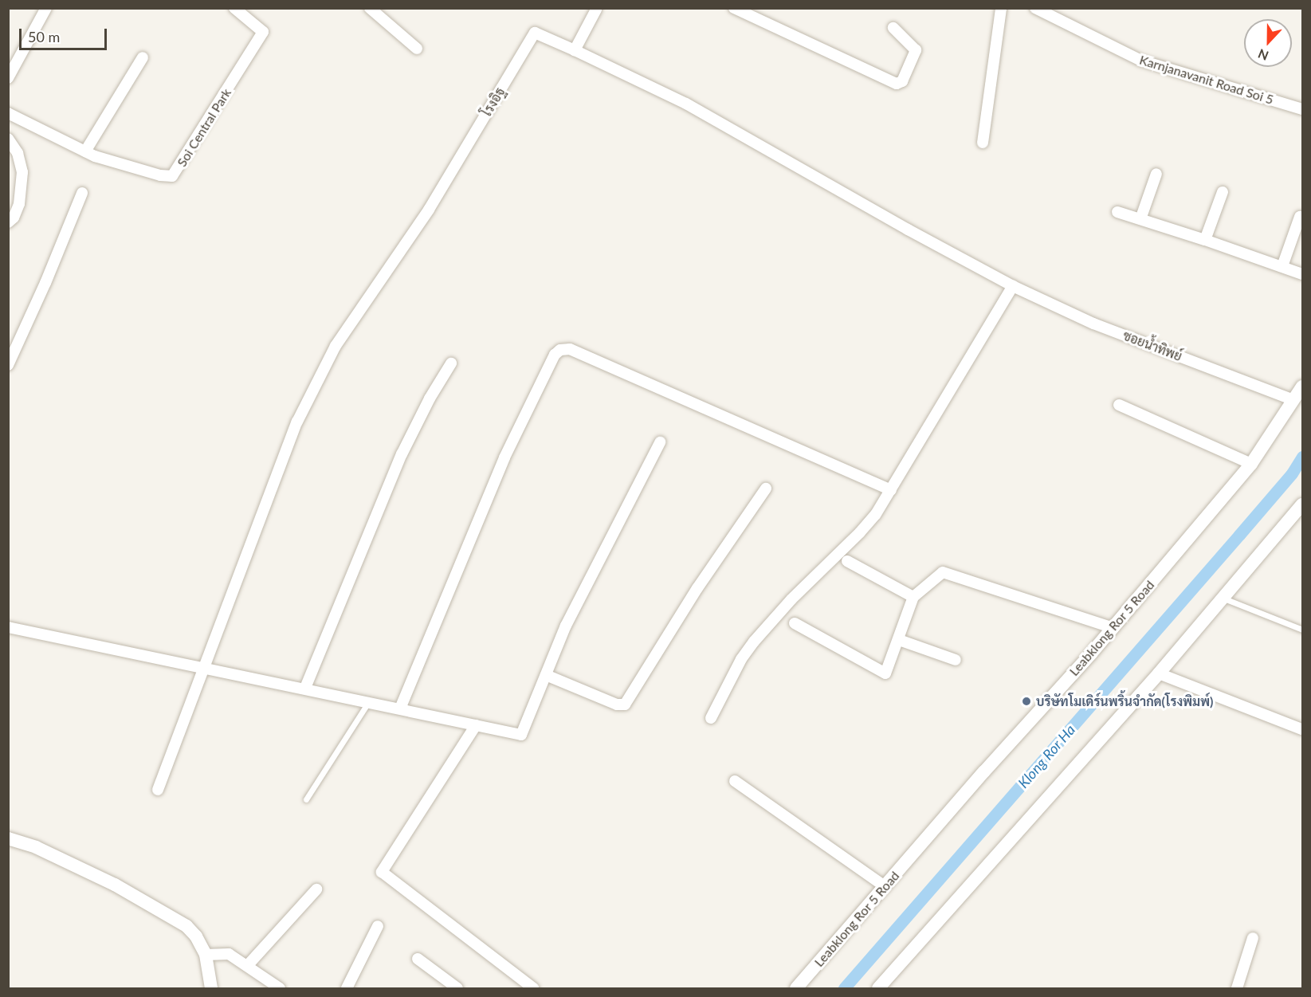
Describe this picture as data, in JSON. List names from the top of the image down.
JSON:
{
  "streets": {
    "street": [
      "Karnjanavanit Road Soi 5",
      "โรงอิฐ",
      "Soi Central Park",
      "ซอยน้ำทิพย์",
      "Leabklong Ror 5 Road"
    ]
  },
  "crossings": [
    ["โรงอิฐ", "ซอยน้ำทิพย์"],
    ["ซอยน้ำทิพย์", "Leabklong Ror 5 Road"]
  ],
  "water": ["Klong Ror Ha"],
  "places": ["บริษัทโมเดิร์นพริ้นจำกัด(โรงพิมพ์)"],
  "scale_bar": "50 m",
  "north": "bottom"
}
